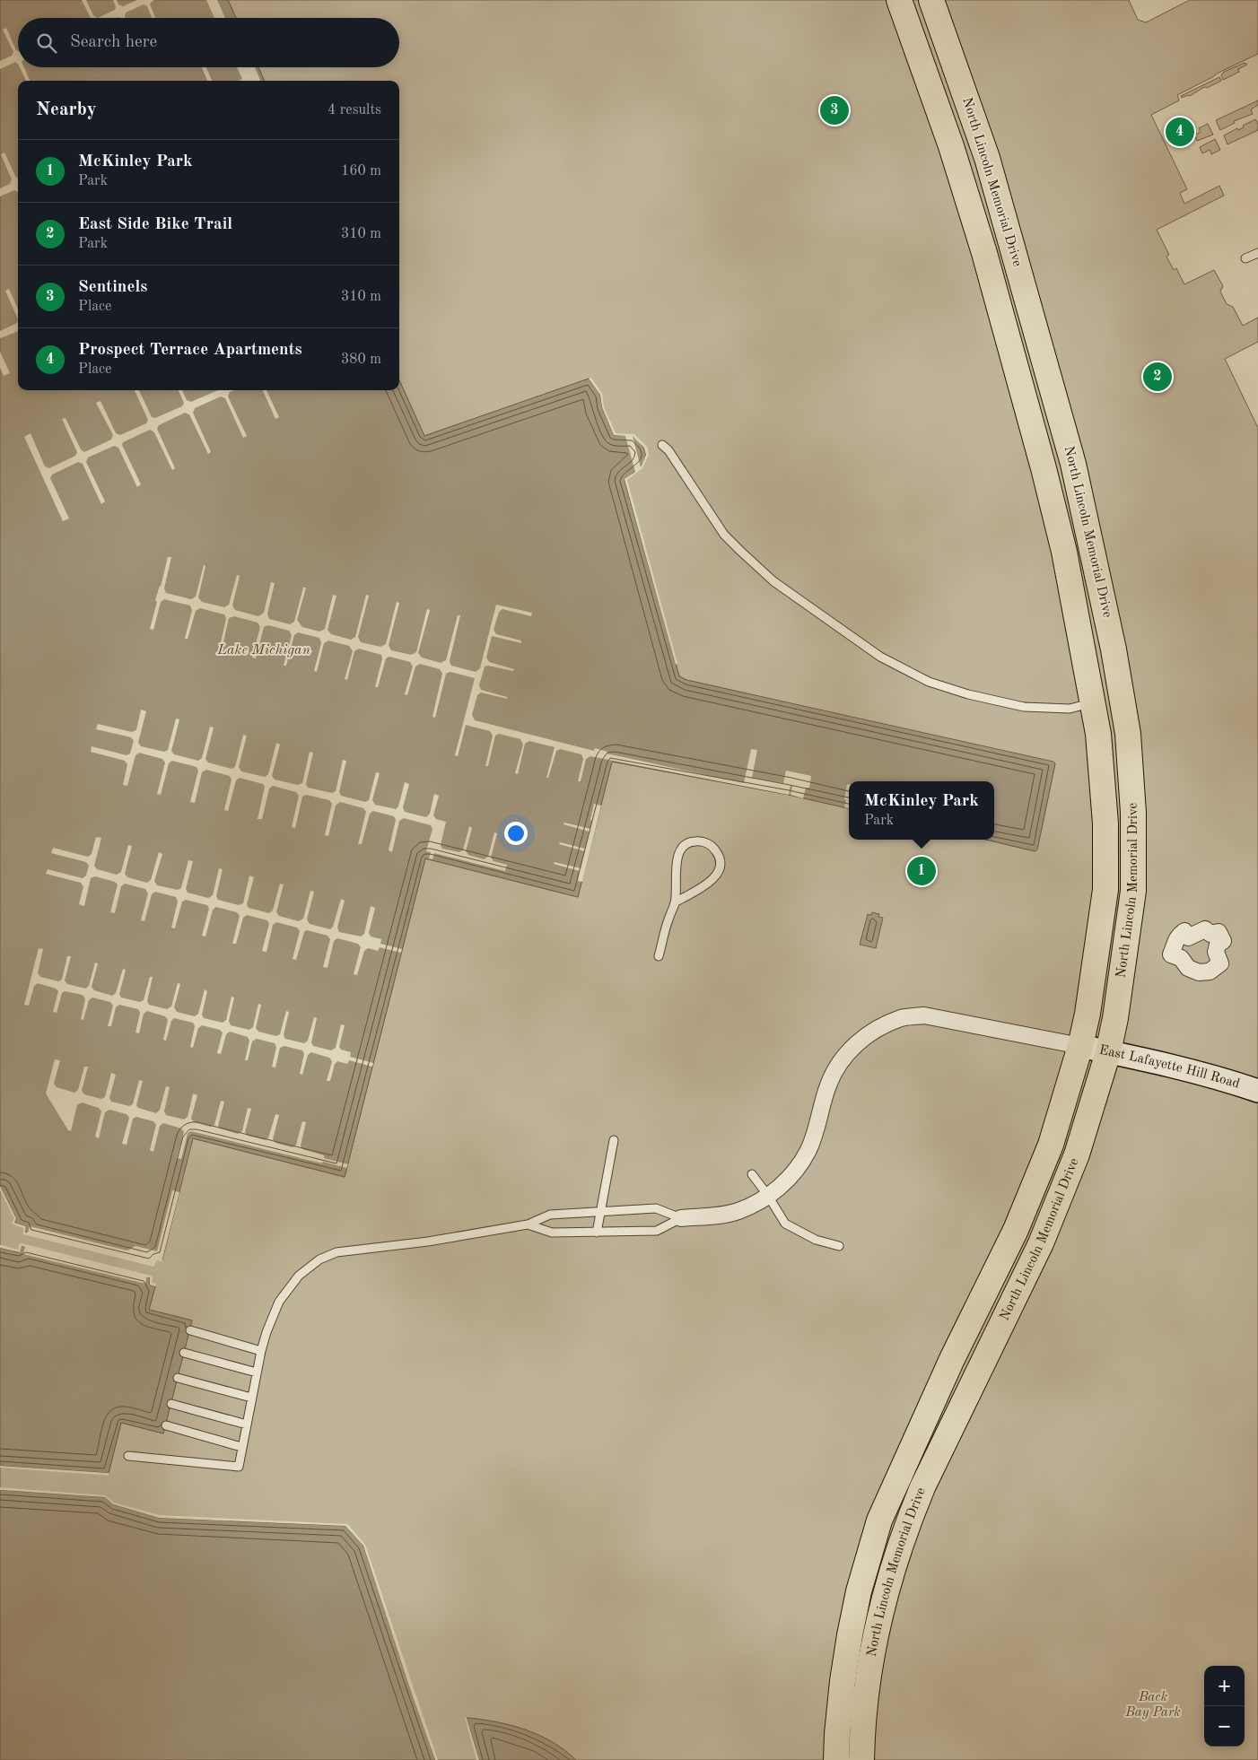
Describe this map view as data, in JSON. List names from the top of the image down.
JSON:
{
  "streets": {
    "main road": ["North Lincoln Memorial Drive"],
    "street": ["East Lafayette Hill Road"]
  },
  "crossings": [
    ["North Lincoln Memorial Drive", "East Lafayette Hill Road"]
  ],
  "water": ["Lake Michigan"],
  "parks": ["Back Bay Park"],
  "page": {
    "search": "Search here",
    "heading": ["Nearby", "4 results"],
    "pins": [
      "3",
      "4",
      "2",
      "1"
    ],
    "list": [
      {
        "mark": "1",
        "name": "McKinley Park",
        "note": "Park",
        "value": "160 m"
      },
      {
        "mark": "2",
        "name": "East Side Bike Trail",
        "note": "Park",
        "value": "310 m"
      },
      {
        "mark": "3",
        "name": "Sentinels",
        "note": "Place",
        "value": "310 m"
      },
      {
        "mark": "4",
        "name": "Prospect Terrace Apartments",
        "note": "Place",
        "value": "380 m"
      }
    ],
    "popup": ["McKinley Park", "Park"],
    "map_buttons": ["+", "−"]
  }
}
